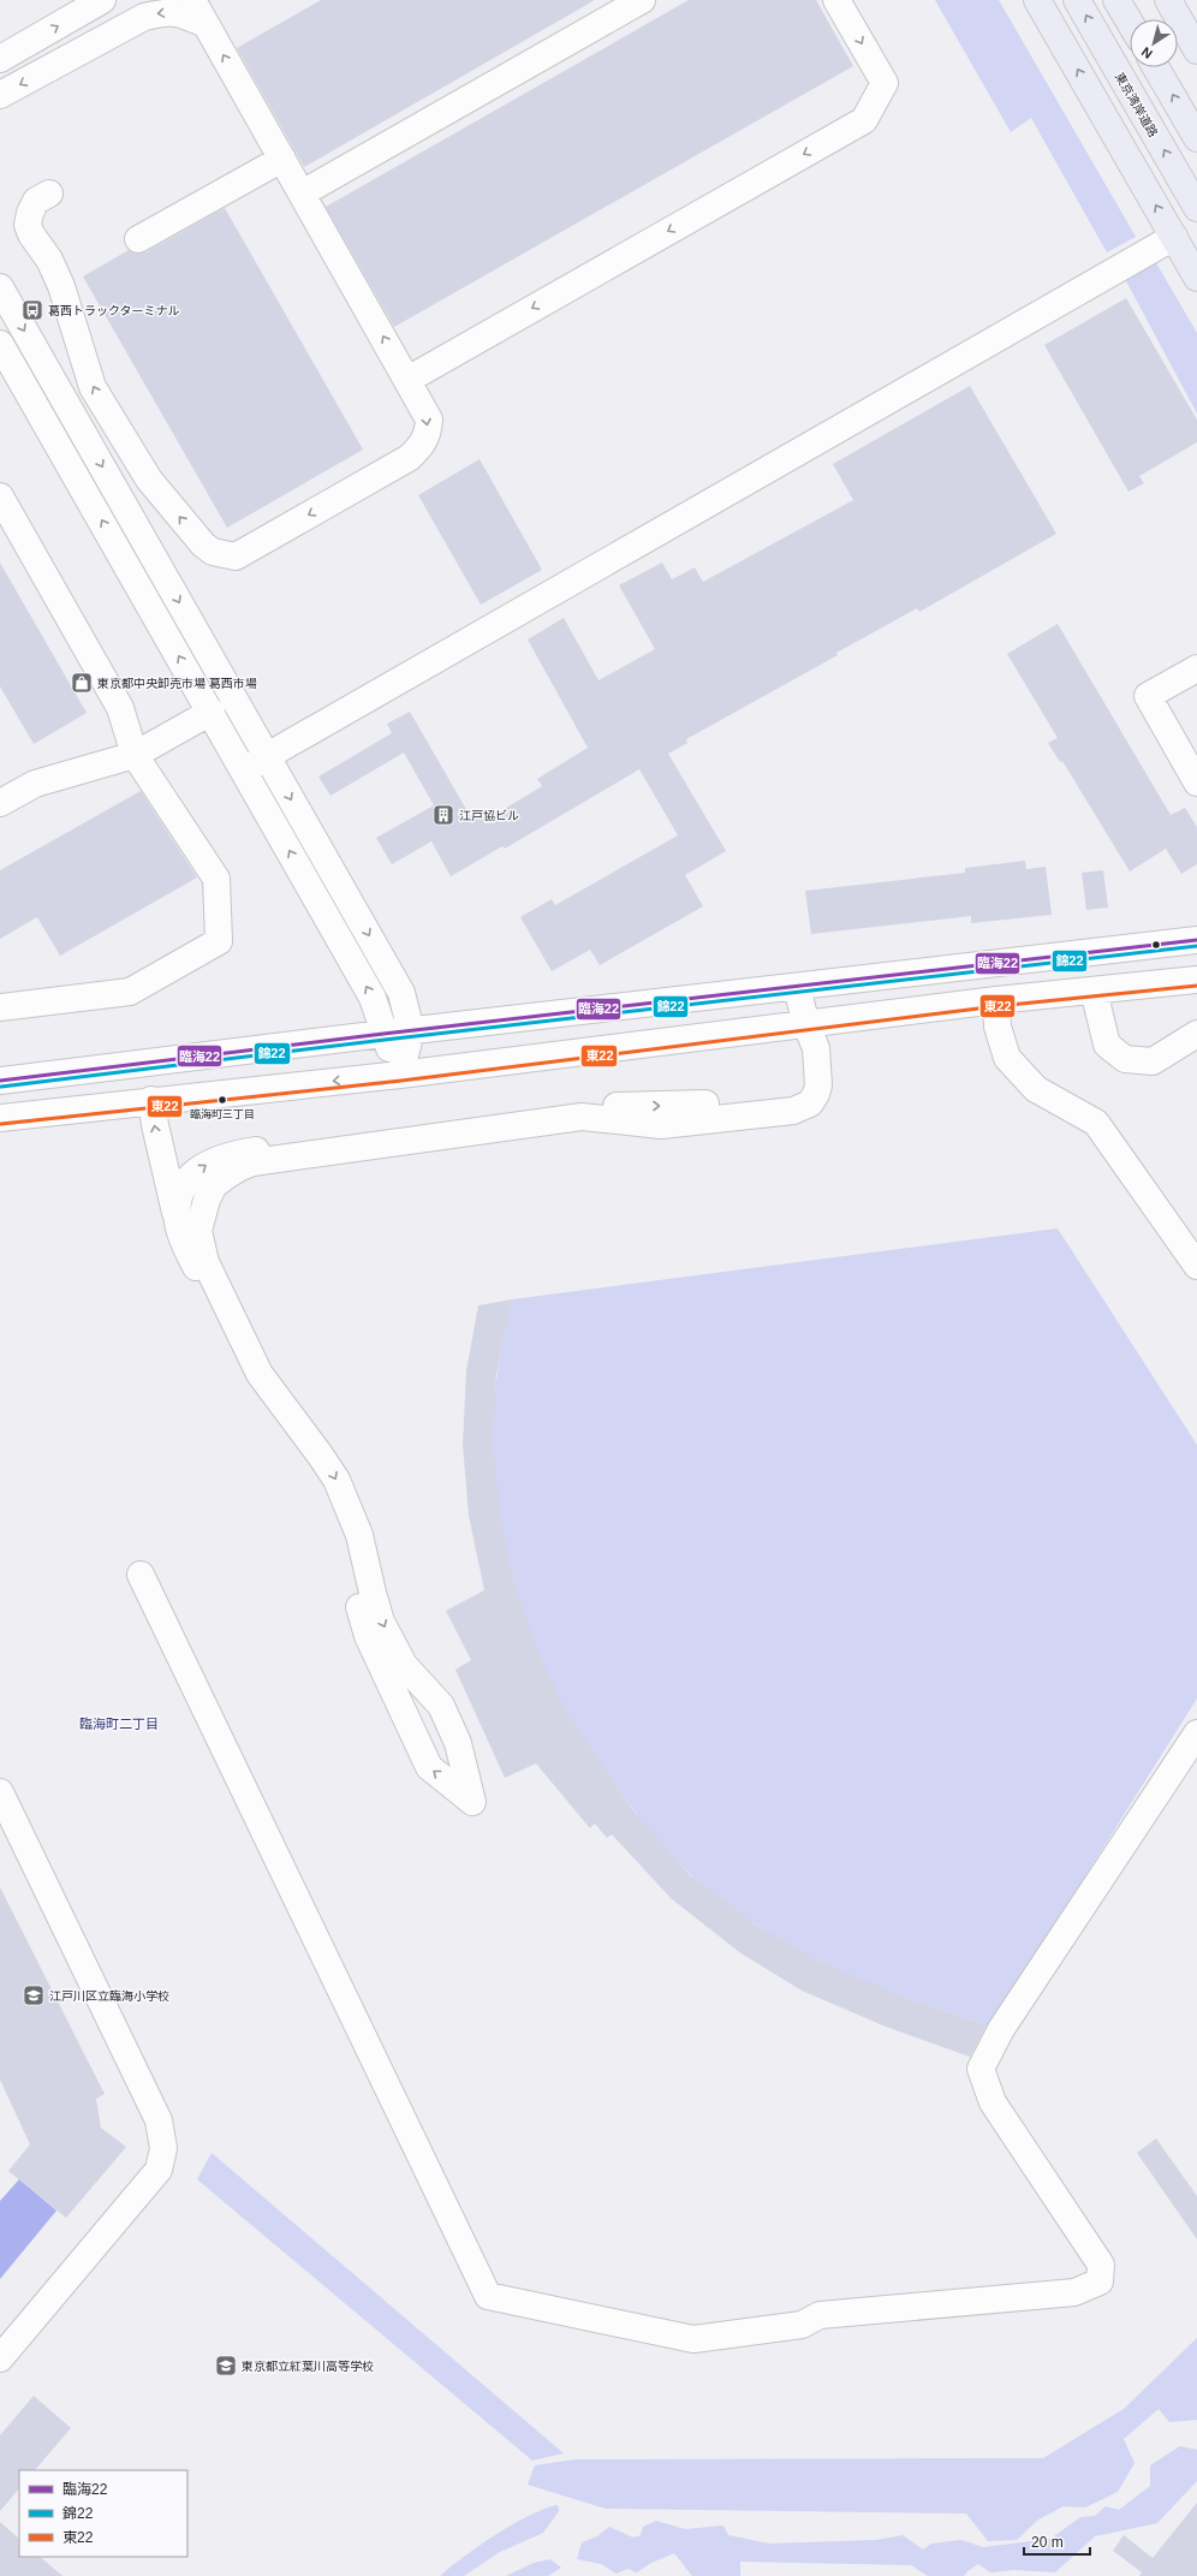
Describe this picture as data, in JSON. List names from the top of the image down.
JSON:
{
  "streets": {
    "highway": ["東京湾岸道路"]
  },
  "districts": ["臨海町二丁目"],
  "places": {
    "bus stop": ["葛西トラックターミナル"],
    "shop": ["東京都中央卸売市場 葛西市場"],
    "building": ["江戸協ビル"],
    "other": ["臨海町三丁目"],
    "school or university": ["江戸川区立臨海小学校", "東京都立紅葉川高等学校"]
  },
  "lines": ["transit line 臨海22", "transit line 錦22", "transit line 東22"],
  "legend": ["臨海22", "錦22", "東22"],
  "scale_bar": "20 m",
  "north": "bottom left"
}
